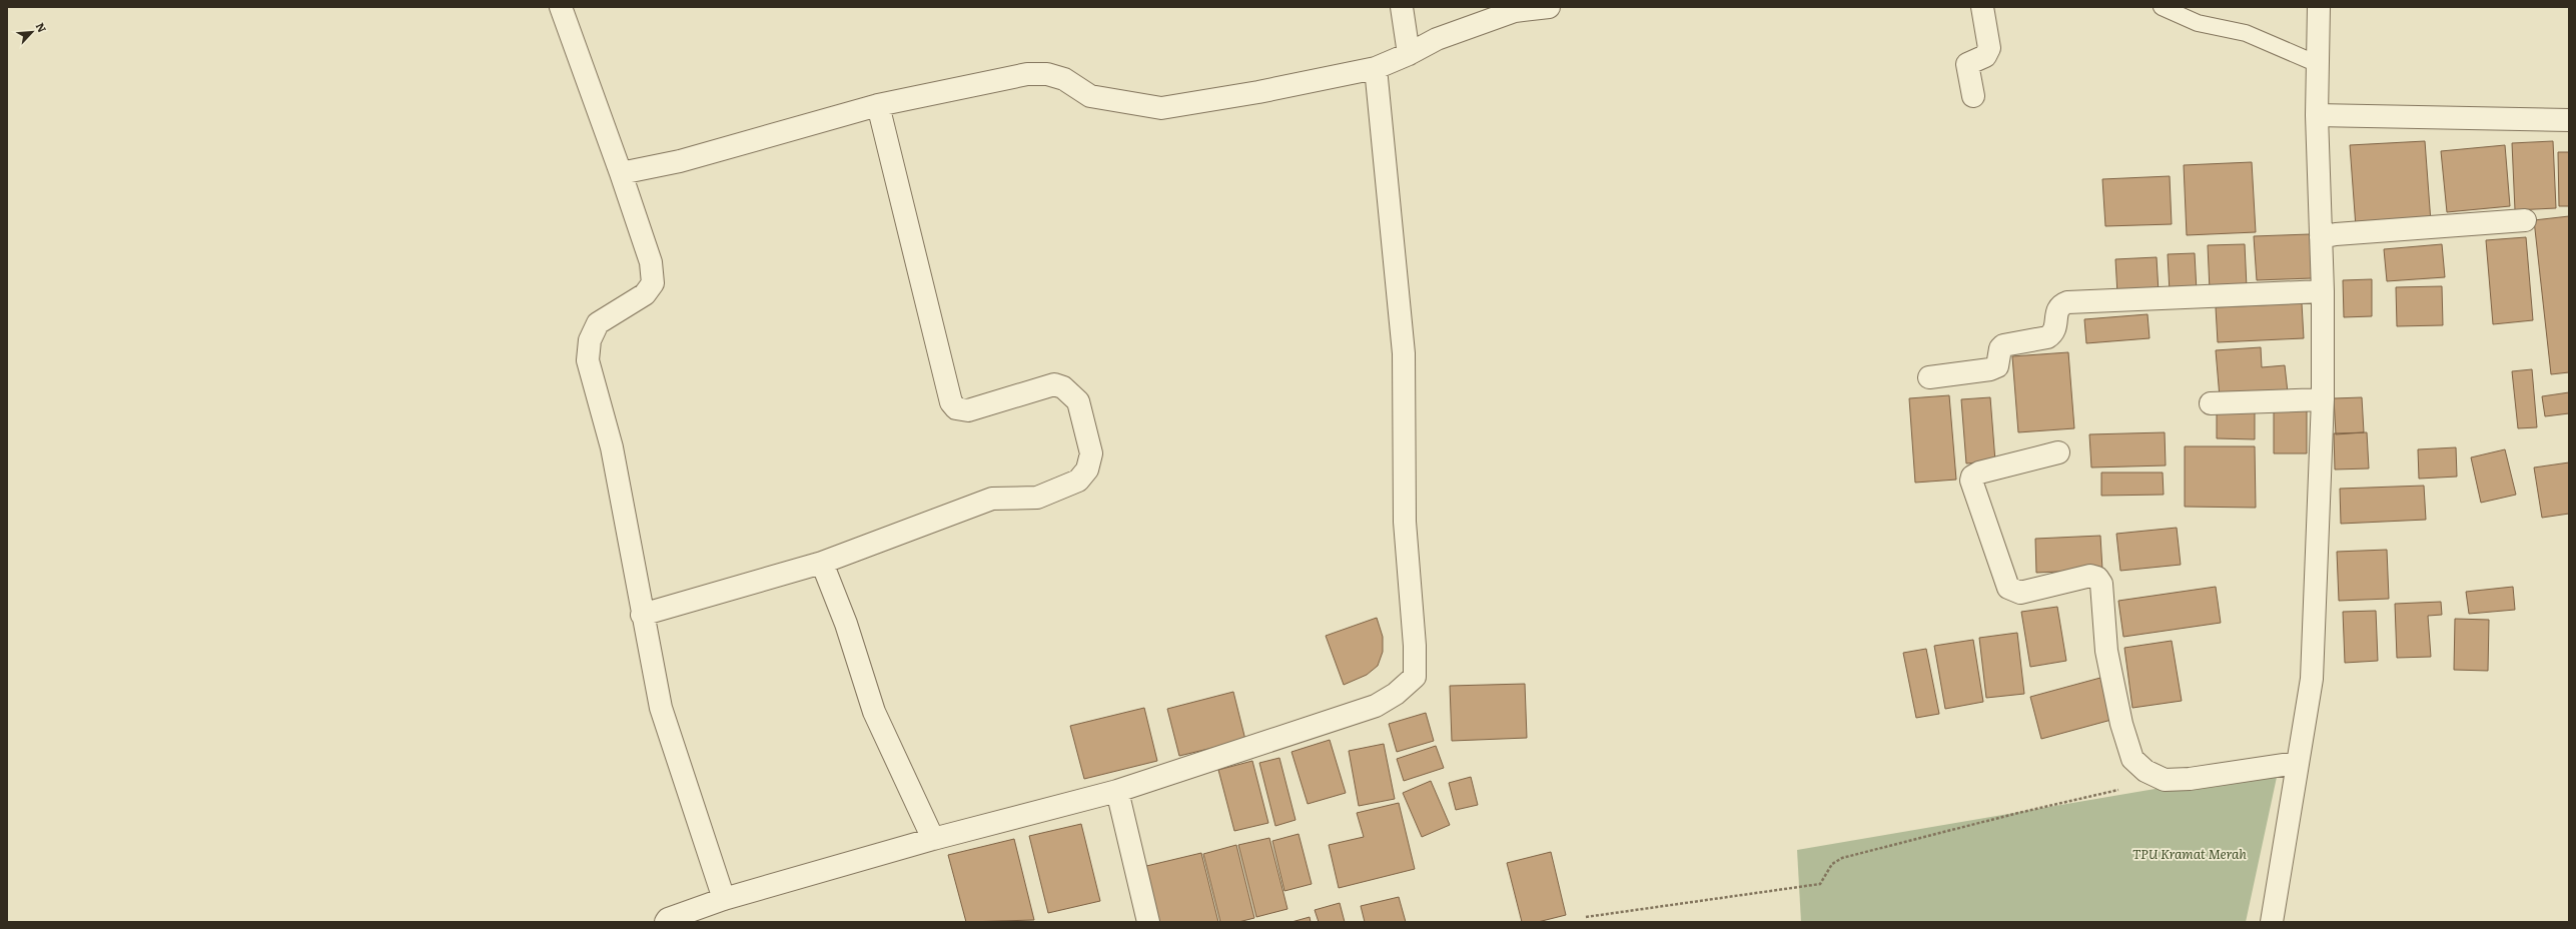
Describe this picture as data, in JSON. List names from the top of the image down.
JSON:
{
  "parks": ["TPU Kramat Merah"],
  "north": "top right"
}
